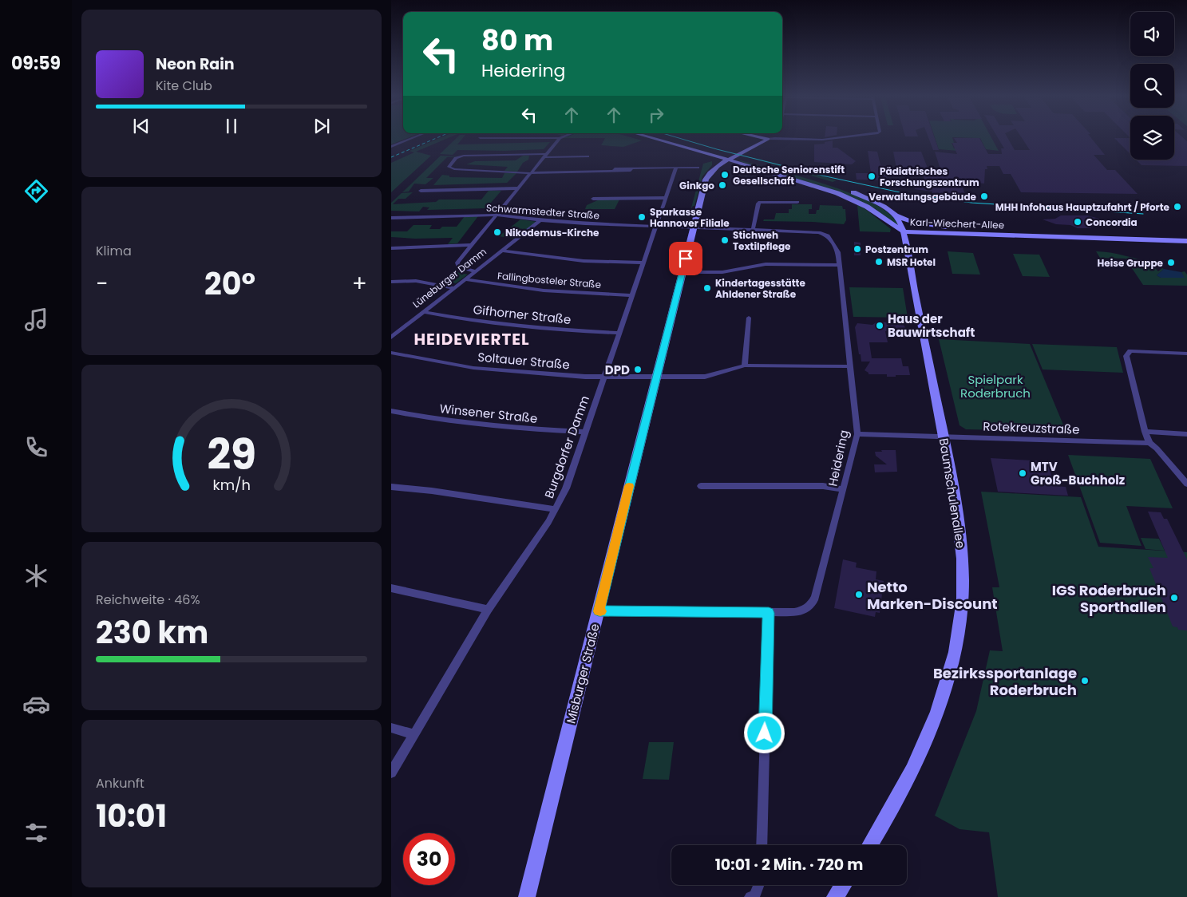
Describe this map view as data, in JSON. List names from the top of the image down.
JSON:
{
  "streets": {
    "main road": ["Karl-Wiechert-Allee", "Baumschulenallee", "Misburger Straße"],
    "street": [
      "Schwarmstedter Straße",
      "Lüneburger Damm",
      "Fallingbosteler Straße",
      "Gifhorner Straße",
      "Soltauer Straße",
      "Winsener Straße",
      "Rotekreuzstraße",
      "Burgdorfer Damm",
      "Heidering"
    ]
  },
  "crossings": [
    ["Schwarmstedter Straße", "Lüneburger Damm"],
    ["Schwarmstedter Straße", "Burgdorfer Damm"],
    ["Schwarmstedter Straße", "Heidering"],
    ["Schwarmstedter Straße", "Misburger Straße"],
    ["Karl-Wiechert-Allee", "Baumschulenallee"],
    ["Lüneburger Damm", "Fallingbosteler Straße"],
    ["Lüneburger Damm", "Gifhorner Straße"],
    ["Fallingbosteler Straße", "Burgdorfer Damm"],
    ["Gifhorner Straße", "Burgdorfer Damm"],
    ["Soltauer Straße", "Burgdorfer Damm"],
    ["Soltauer Straße", "Heidering"],
    ["Soltauer Straße", "Misburger Straße"],
    ["Winsener Straße", "Burgdorfer Damm"],
    ["Rotekreuzstraße", "Heidering"],
    ["Rotekreuzstraße", "Baumschulenallee"],
    ["Heidering", "Misburger Straße"]
  ],
  "districts": ["HEIDEVIERTEL"],
  "parks": ["Spielpark Roderbruch"],
  "places": [
    "Deutsche Seniorenstift Gesellschaft",
    "Pädiatrisches Forschungszentrum",
    "Ginkgo",
    "Verwaltungsgebäude",
    "MHH Infohaus Hauptzufahrt / Pforte",
    "Sparkasse Hannover Filiale",
    "Concordia",
    "Nikodemus-Kirche",
    "Stichweh Textilpflege",
    "Postzentrum",
    "MSR Hotel",
    "Heise Gruppe",
    "Kindertagesstätte Ahldener Straße",
    "Haus der Bauwirtschaft",
    "DPD",
    "MTV Groß-Buchholz",
    "Netto Marken-Discount",
    "IGS Roderbruch Sporthallen",
    "Bezirkssportanlage Roderbruch"
  ],
  "page": {
    "tabs": "09:59",
    "turn": ["80 m", "Heidering"],
    "song": ["Neon Rain", "Kite Club"],
    "tile": [
      "Klima",
      ["Reichweite · 46%", "230 km"],
      ["Ankunft", "10:01"]
    ],
    "heat": ["−", "20°", "+"],
    "limit": "30",
    "trip": "10:01 · 2 Min. · 720 m",
    "gauge": ["29", "km/h"]
  }
}
